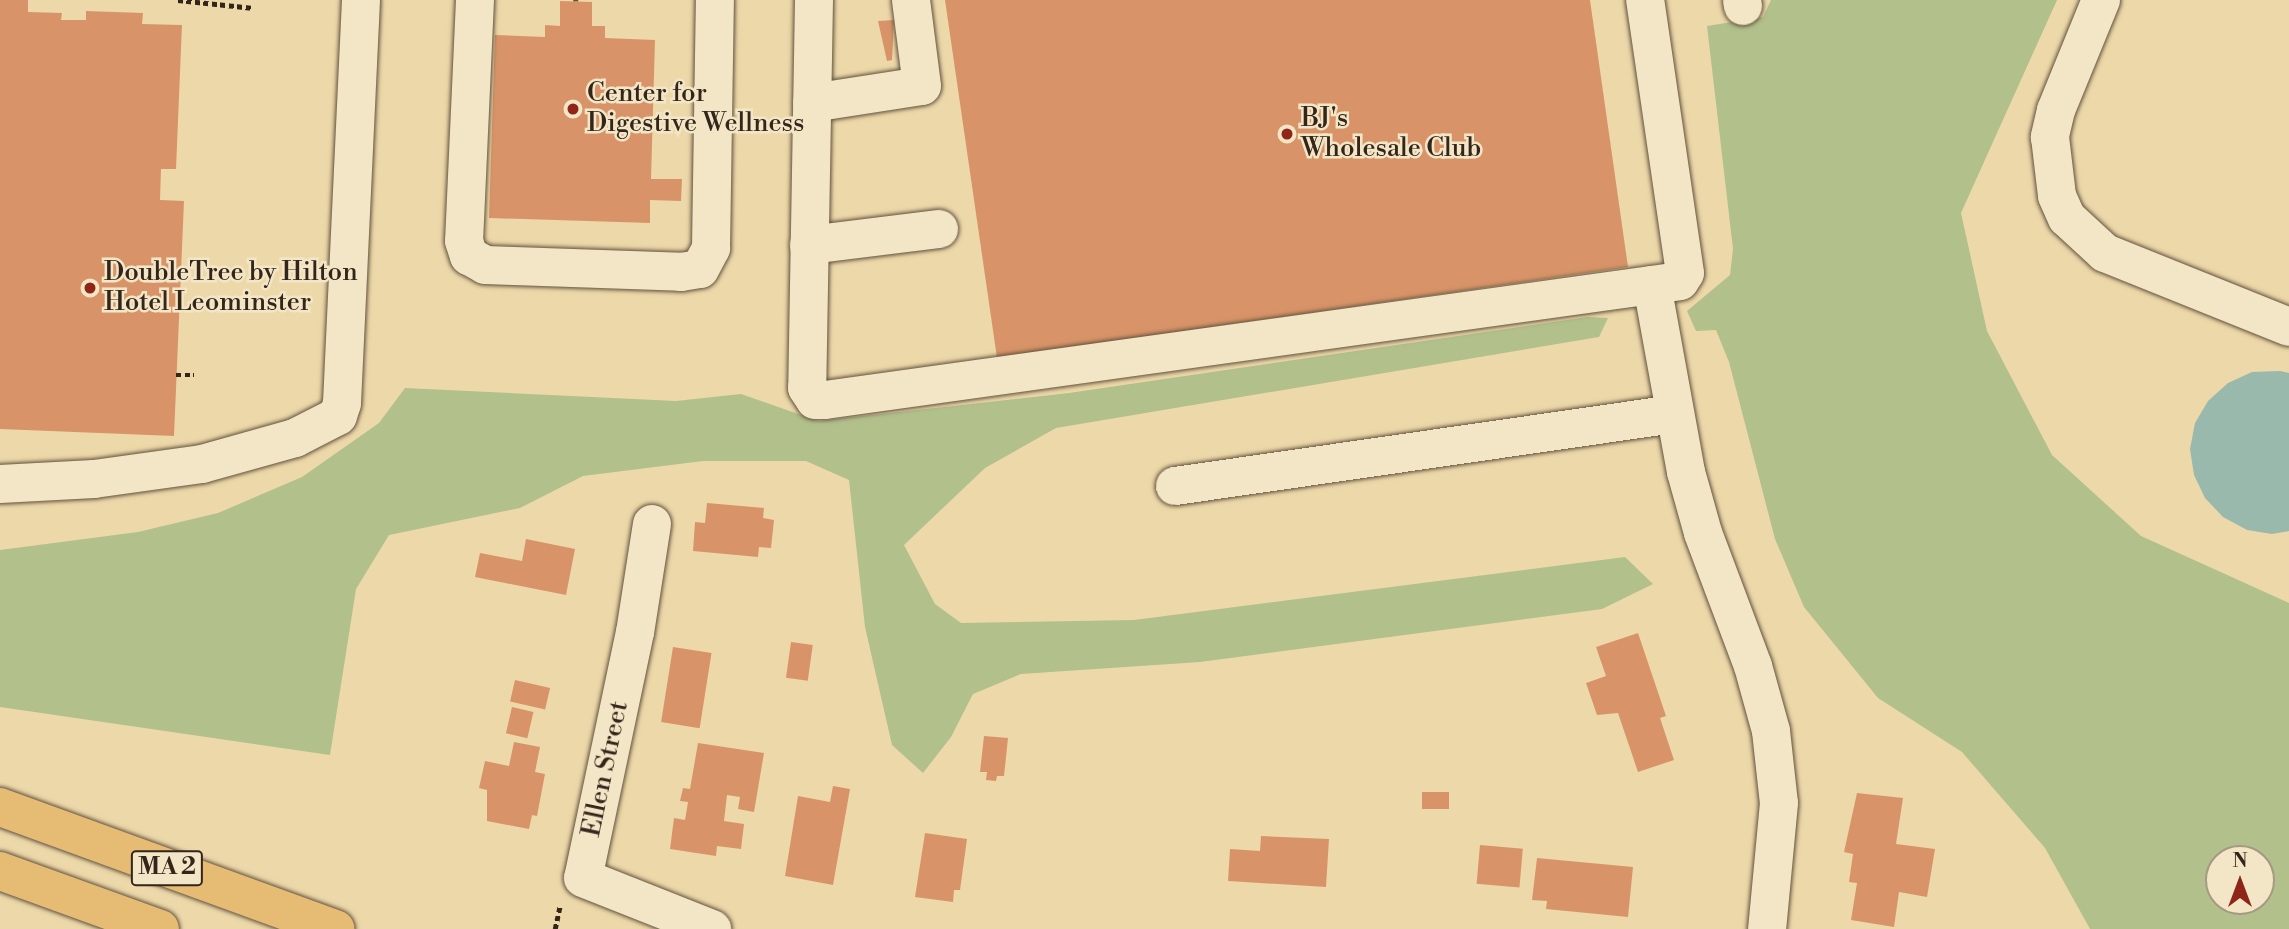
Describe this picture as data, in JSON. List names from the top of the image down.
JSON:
{
  "streets": {
    "highway": ["MA 2"],
    "street": ["Ellen Street"]
  },
  "places": ["Center for Digestive Wellness", "BJ's Wholesale Club", "DoubleTree by Hilton Hotel Leominster"],
  "north": "top"
}
